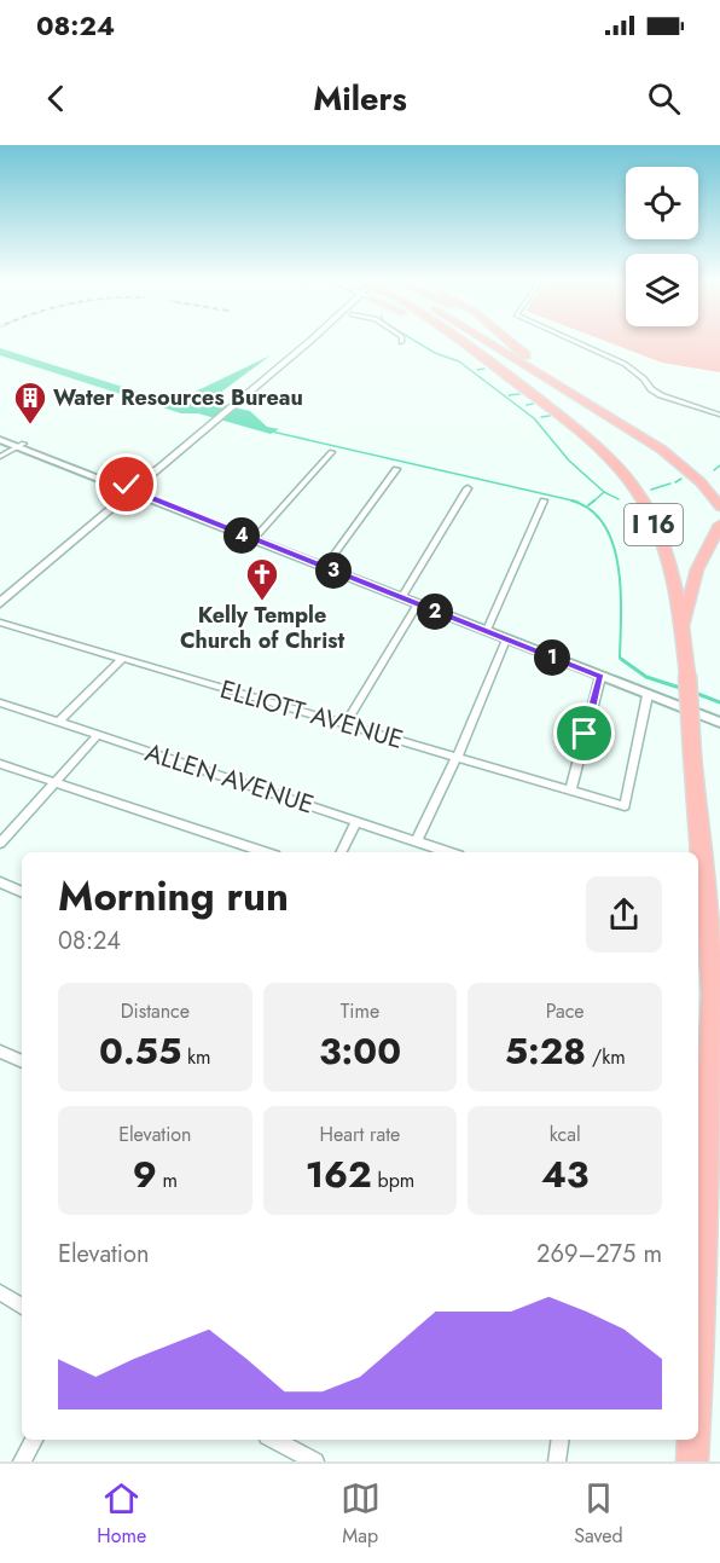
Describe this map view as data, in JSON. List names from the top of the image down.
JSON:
{
  "streets": {
    "highway": ["I 16"],
    "street": ["ELLIOTT AVENUE", "ALLEN AVENUE"]
  },
  "places": {
    "building": ["Water Resources Bureau"],
    "church": ["Kelly Temple Church of Christ"]
  },
  "page": {
    "status": "08:24",
    "header": "Milers",
    "pins": [
      "4",
      "3",
      "2",
      "1"
    ],
    "heading": ["Morning run", "08:24"],
    "stats": [
      ["Distance", "0.55 km"],
      ["Time", "3:00"],
      ["Pace", "5:28 /km"],
      ["Elevation", "9 m"],
      ["Heart rate", "162 bpm"],
      ["kcal", "43"]
    ],
    "chart": ["Elevation", "269–275 m"],
    "tabs": ["Home", "Map", "Saved"]
  }
}
